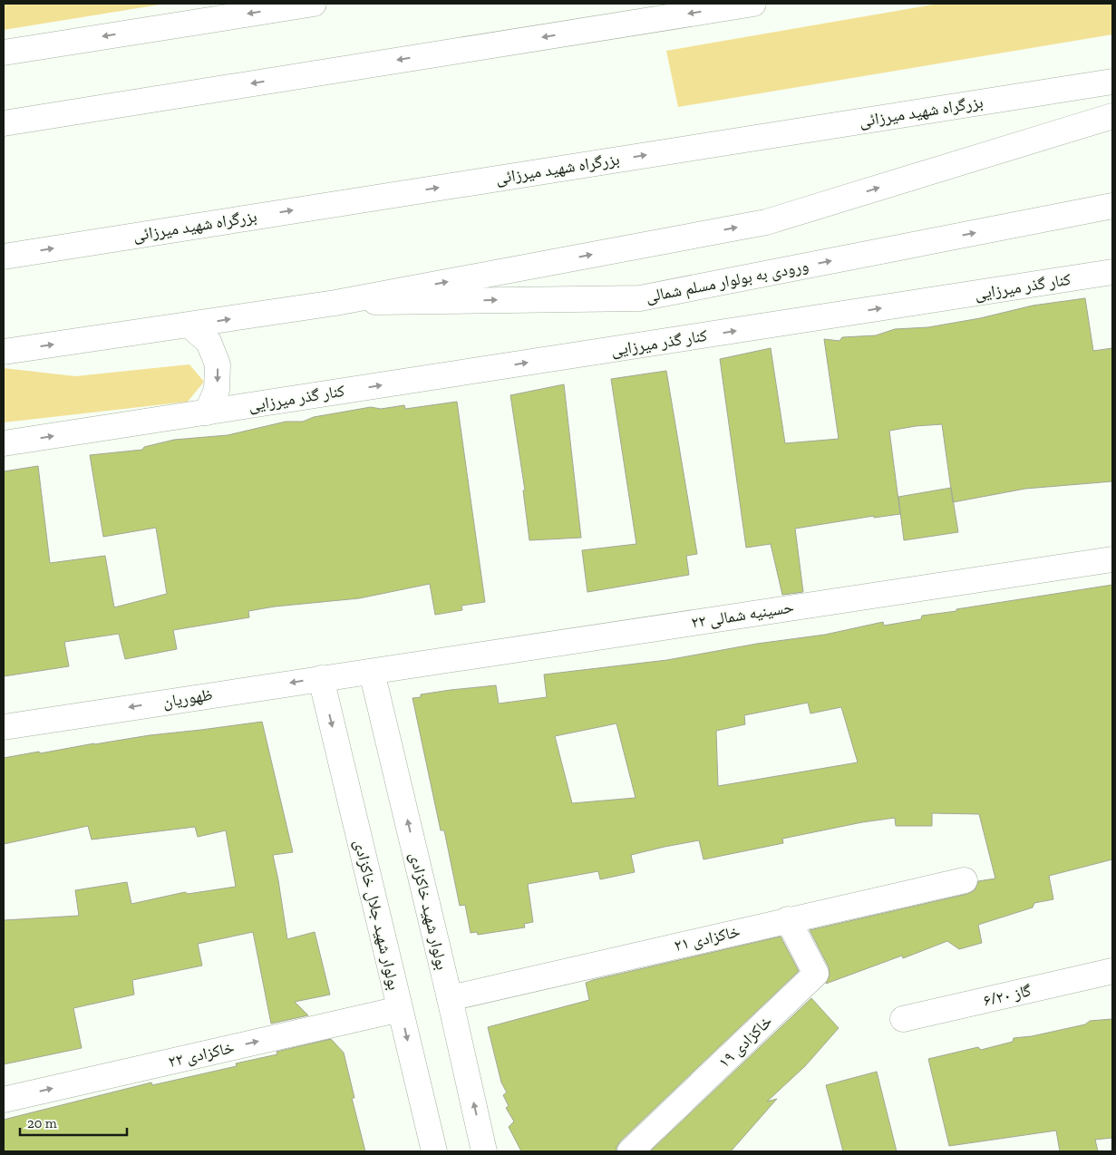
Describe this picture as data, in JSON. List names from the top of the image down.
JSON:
{
  "streets": {
    "main road": [
      "بزرگراه شهید میرزائی",
      "ورودی به بولوار مسلم شمالی",
      "کنار گذر میرزایی",
      "حسینیه شمالی ۲۲",
      "ظهوریان",
      "بولوار شهید خاکزادی",
      "بولوار شهید جلال خاکزادی",
      "خاکزادی ۲۱",
      "گاز ۶/۲۰",
      "خاکزادی ۱۹",
      "خاکزادی ۲۲"
    ]
  },
  "crossings": [
    ["حسینیه شمالی ۲۲", "ظهوریان"],
    ["حسینیه شمالی ۲۲", "بولوار شهید خاکزادی"],
    ["ظهوریان", "بولوار شهید خاکزادی"],
    ["ظهوریان", "بولوار شهید جلال خاکزادی"],
    ["بولوار شهید خاکزادی", "خاکزادی ۲۱"],
    ["بولوار شهید جلال خاکزادی", "خاکزادی ۲۲"],
    ["خاکزادی ۲۱", "خاکزادی ۱۹"]
  ],
  "one_way": [
    "ظهوریان",
    "بولوار شهید خاکزادی",
    "بولوار شهید جلال خاکزادی",
    "خاکزادی ۲۲"
  ],
  "scale_bar": "20 m"
}
